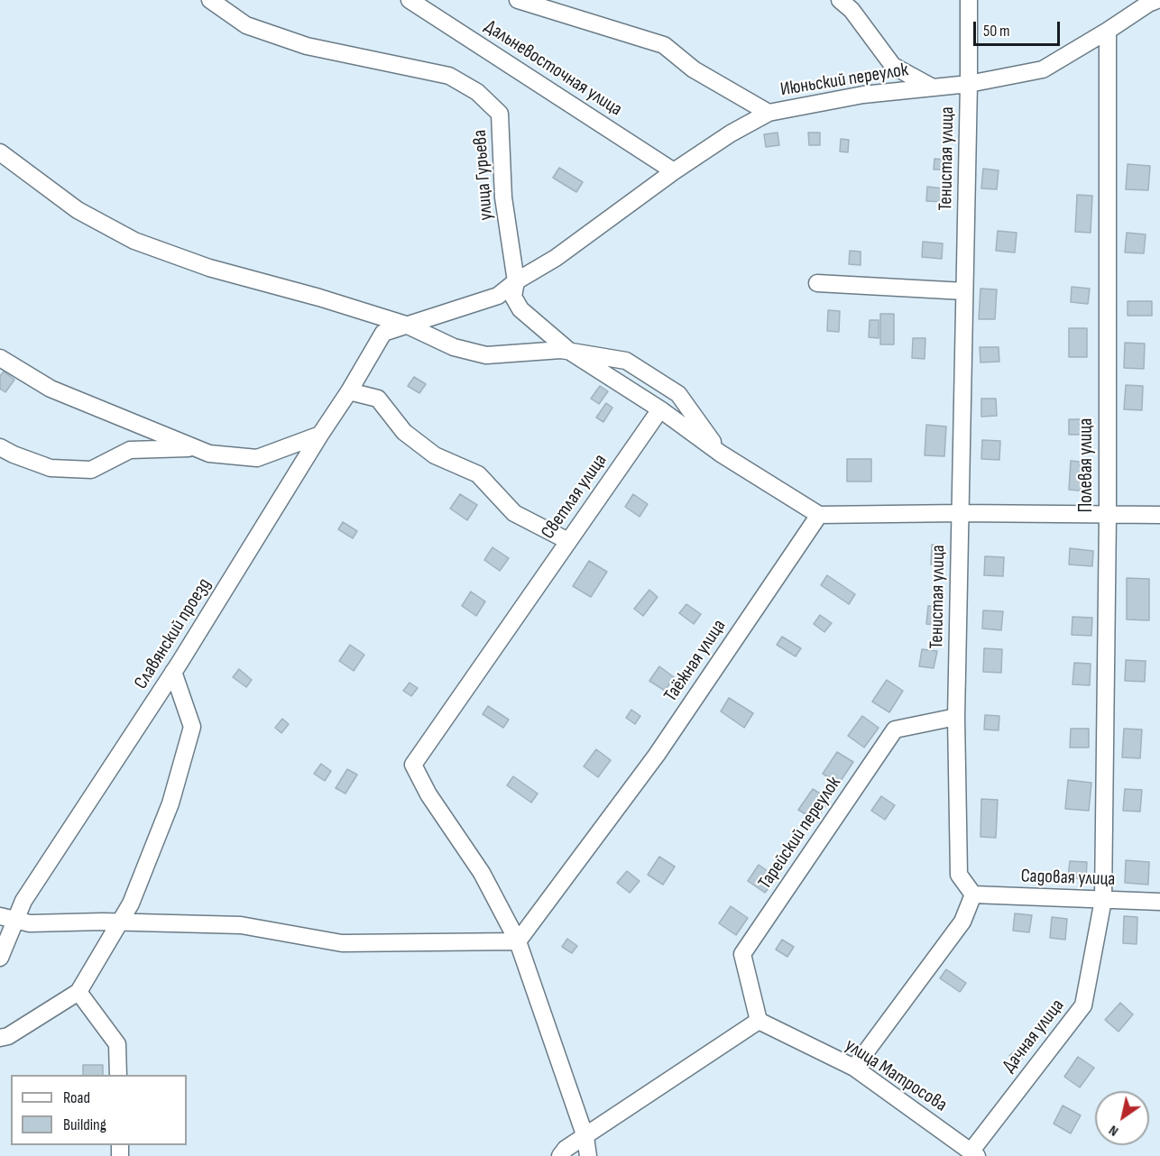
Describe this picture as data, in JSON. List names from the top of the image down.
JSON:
{
  "streets": {
    "street": [
      "Дальневосточная улица",
      "Июньский переулок",
      "Тенистая улица",
      "улица Гурьева",
      "Полевая улица",
      "Светлая улица",
      "Славянский проезд",
      "Таёжная улица",
      "Тарейский переулок",
      "Садовая улица",
      "Дачная улица",
      "улица Матросова"
    ]
  },
  "crossings": [
    ["Дальневосточная улица", "Июньский переулок"],
    ["Июньский переулок", "Тенистая улица"],
    ["Июньский переулок", "улица Гурьева"],
    ["Июньский переулок", "Полевая улица"],
    ["Июньский переулок", "Славянский проезд"],
    ["Тенистая улица", "Тарейский переулок"],
    ["Тенистая улица", "Садовая улица"],
    ["улица Гурьева", "Светлая улица"],
    ["Полевая улица", "Садовая улица"],
    ["Полевая улица", "Дачная улица"],
    ["Светлая улица", "Таёжная улица"],
    ["Тарейский переулок", "улица Матросова"],
    ["Садовая улица", "Дачная улица"],
    ["Дачная улица", "улица Матросова"]
  ],
  "legend": ["Road", "Building"],
  "scale_bar": "50 m",
  "north": "bottom left"
}
